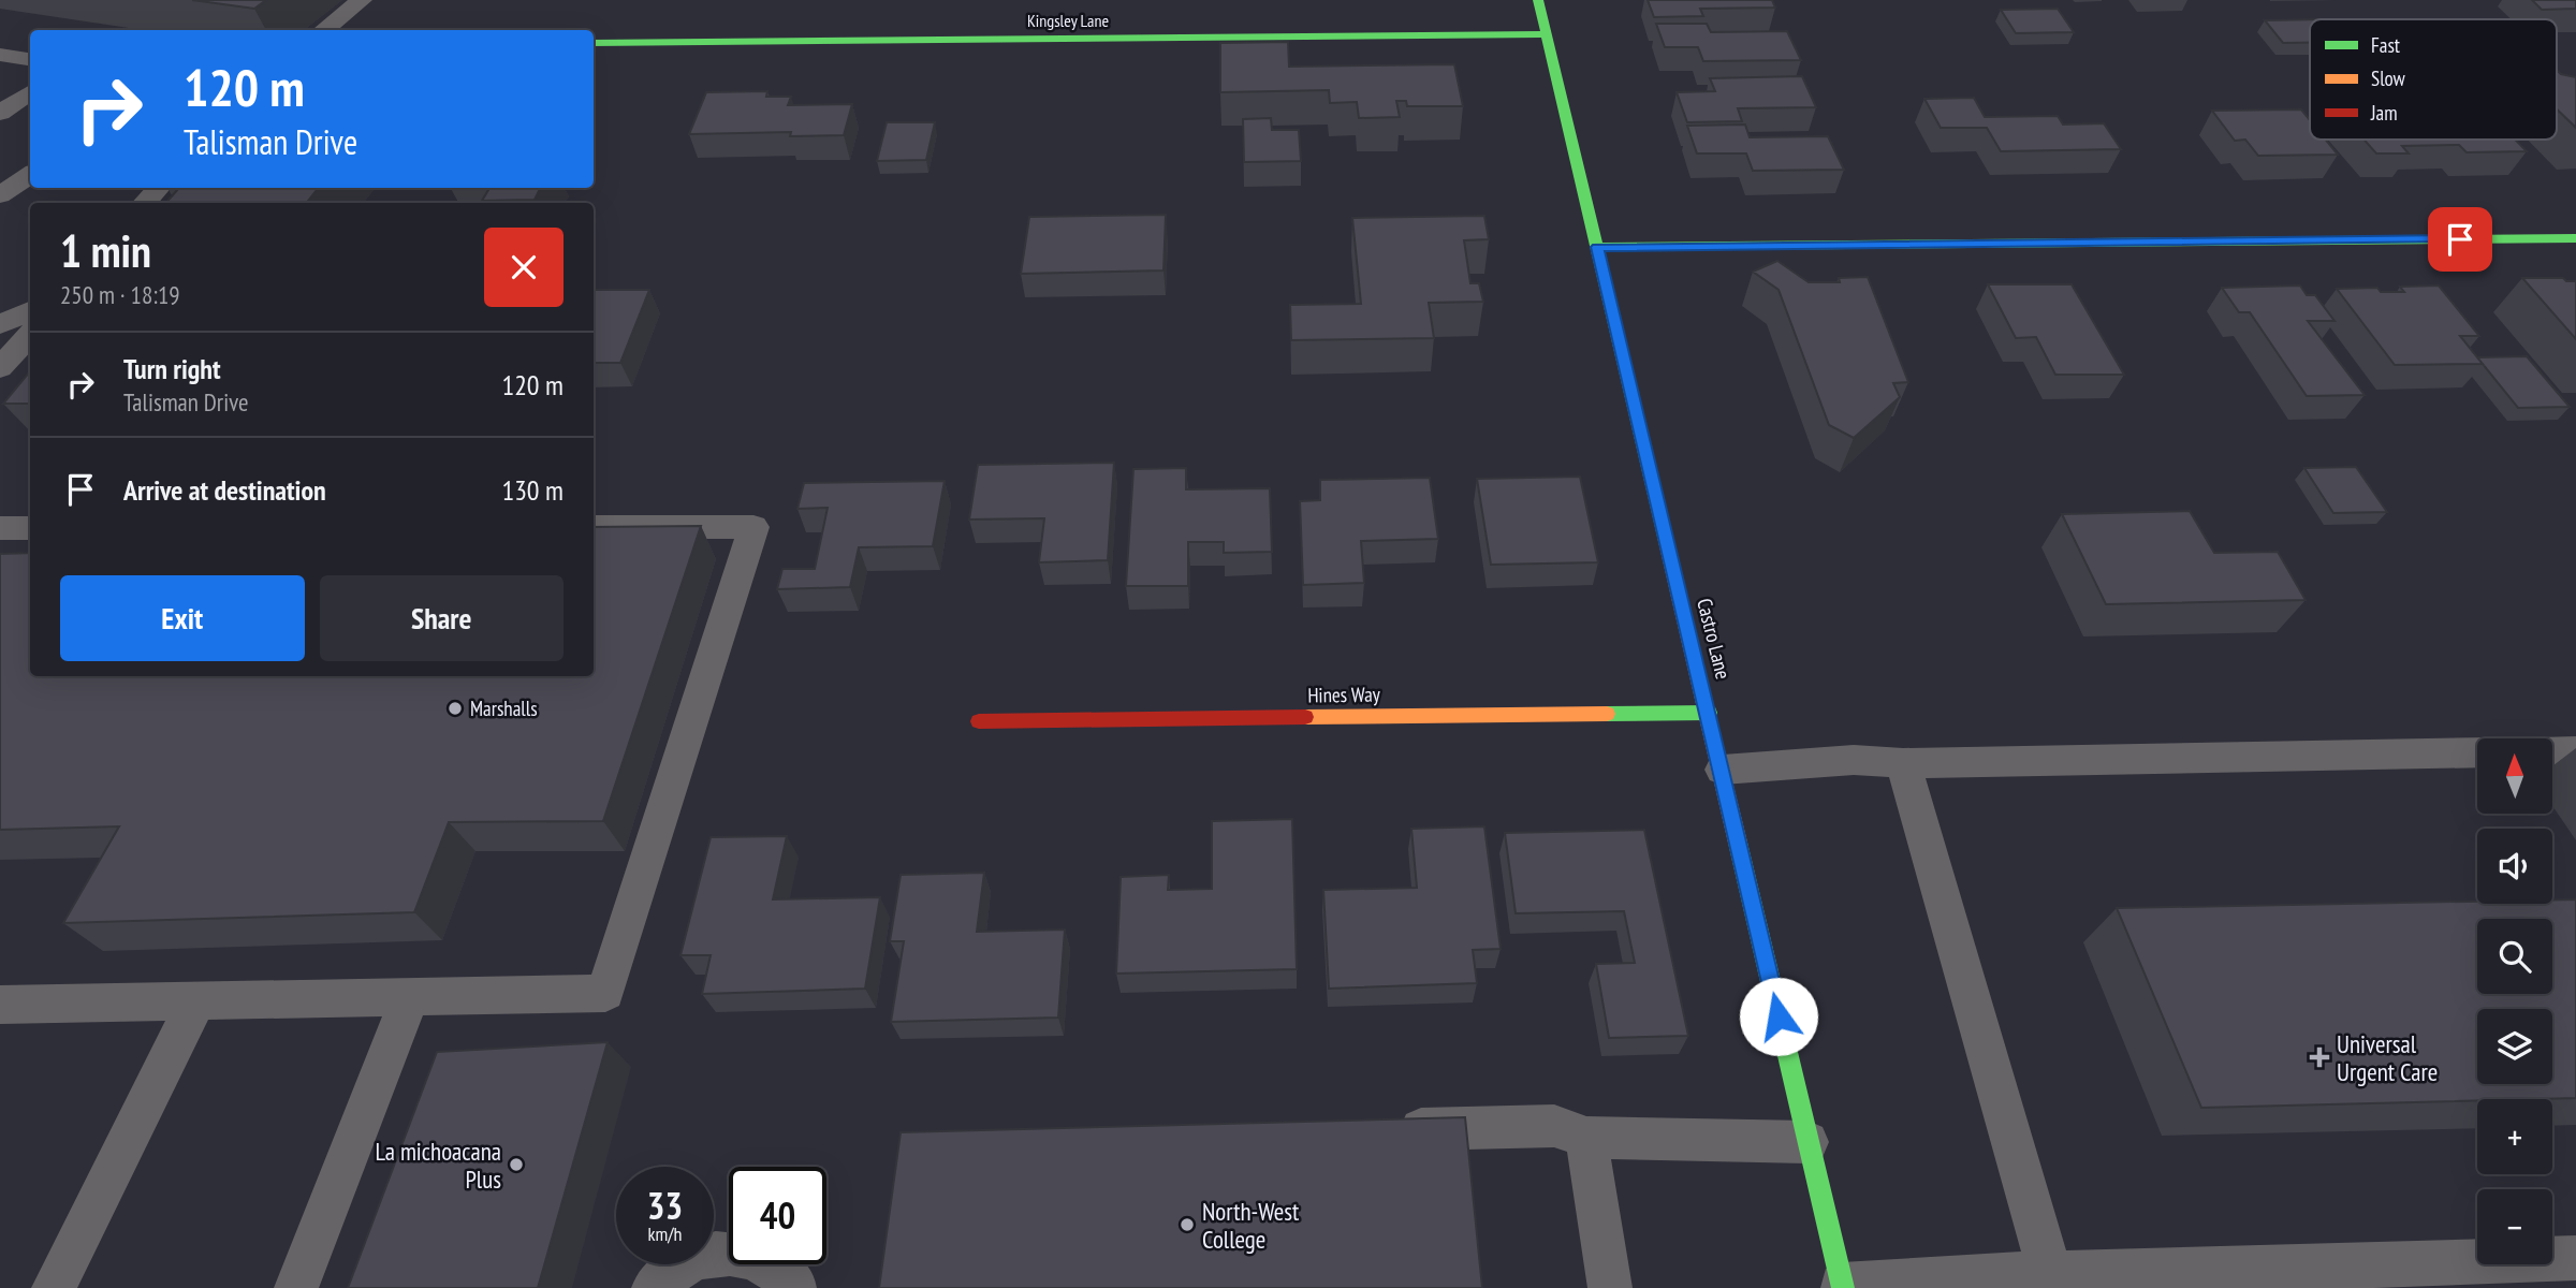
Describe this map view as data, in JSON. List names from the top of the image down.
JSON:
{
  "streets": {
    "street": ["Kingsley Lane", "Castro Lane", "Hines Way"]
  },
  "crossings": [
    ["Kingsley Lane", "Castro Lane"],
    ["Castro Lane", "Hines Way"]
  ],
  "places": {
    "other": ["Marshalls", "La michoacana Plus", "North-West College"],
    "health": ["Universal Urgent Care"]
  },
  "legend": ["Fast", "Slow", "Jam"],
  "north": "top",
  "page": {
    "turn": ["120 m", "Talisman Drive"],
    "heading": ["1 min", "250 m · 18:19"],
    "list": [
      {
        "name": "Turn right",
        "note": "Talisman Drive",
        "value": "120 m"
      },
      {
        "name": "Arrive at destination",
        "value": "130 m"
      }
    ],
    "buttons": ["Exit", "Share"],
    "map_buttons": ["+", "−"],
    "speed": "33 km/h",
    "limit": "40"
  }
}
